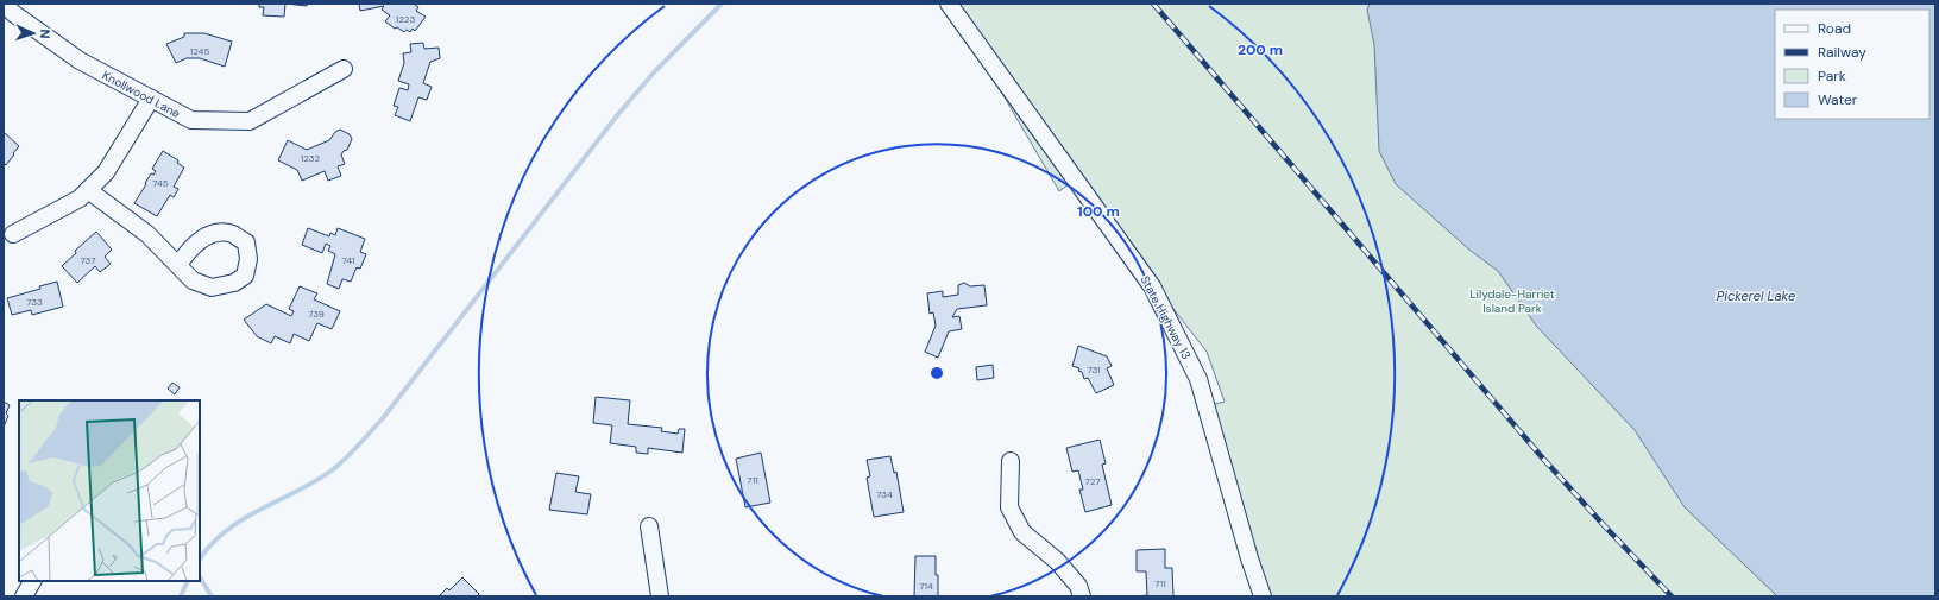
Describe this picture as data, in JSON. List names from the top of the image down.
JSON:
{
  "streets": {
    "street": ["Knollwood Lane", "State Highway 13"]
  },
  "water": ["Pickerel Lake"],
  "parks": ["Lilydale-Harriet Island Park"],
  "house_numbers": [
    "1223",
    "1245",
    "1232",
    "745",
    "737",
    "741",
    "733",
    "739",
    "731",
    "711",
    "727",
    "734",
    "711",
    "714"
  ],
  "legend": [
    "Road",
    "Railway",
    "Park",
    "Water"
  ],
  "north": "right",
  "rings": ["200 m", "100 m"]
}
